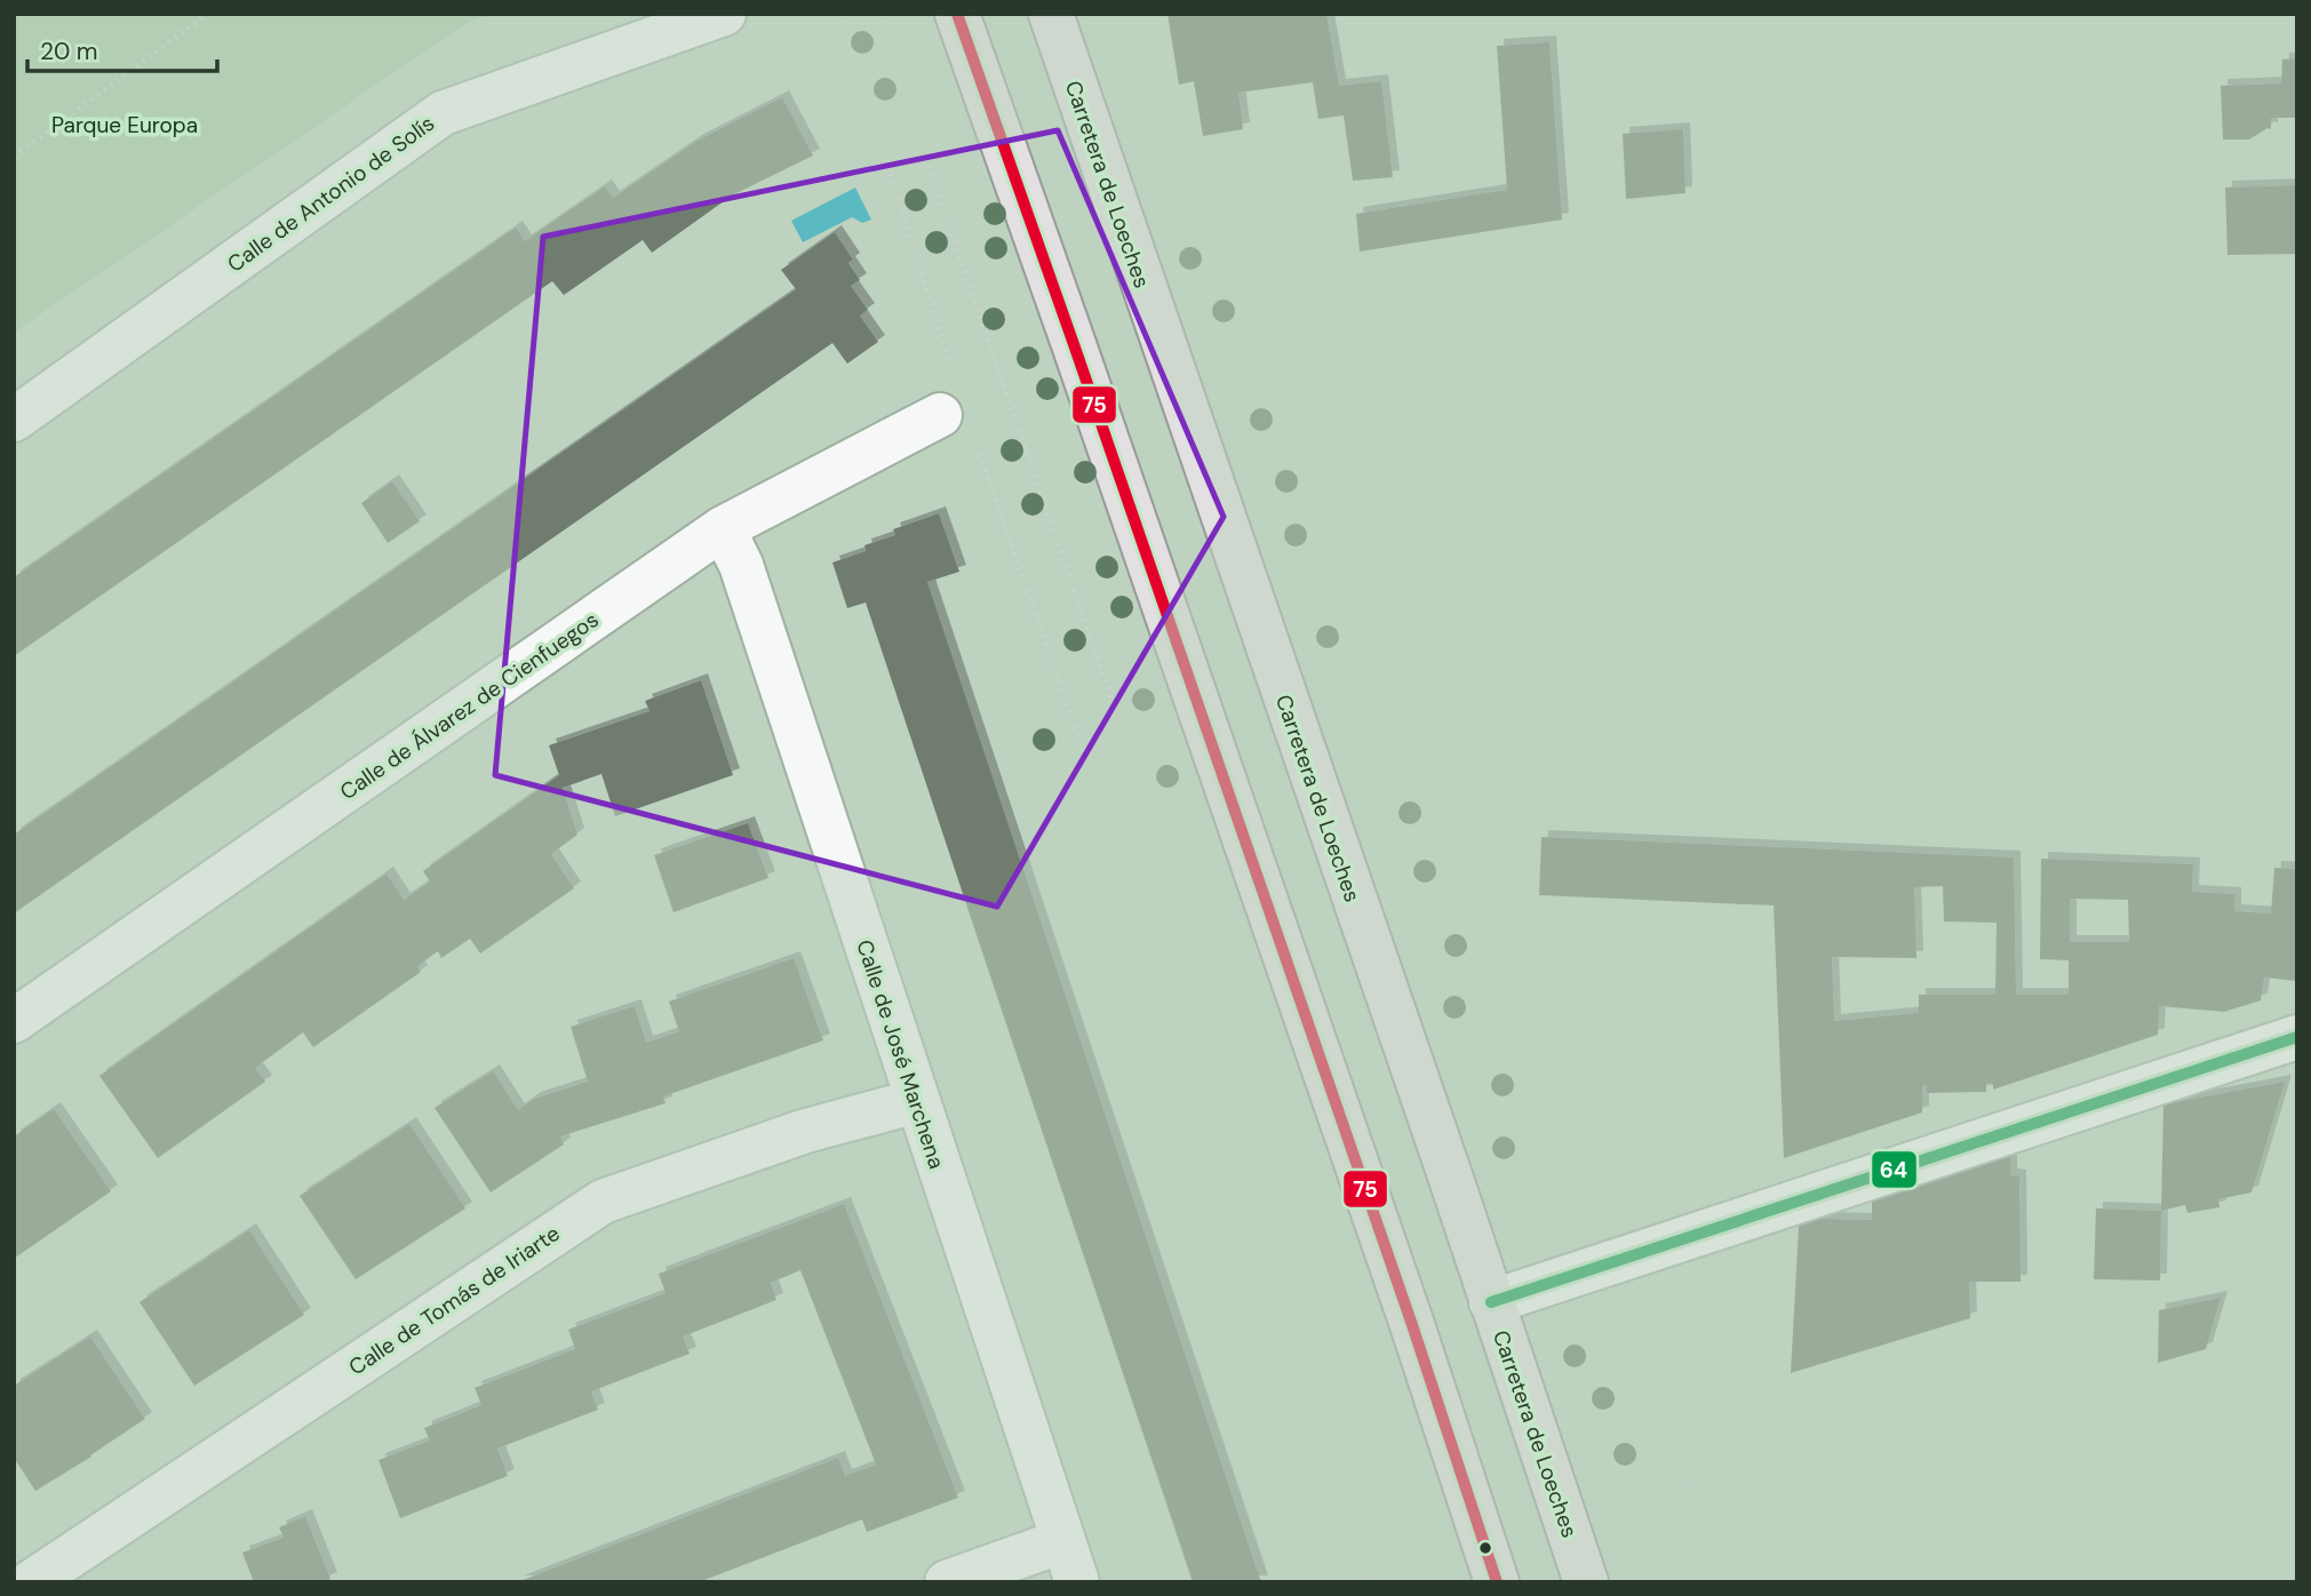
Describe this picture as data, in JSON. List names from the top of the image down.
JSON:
{
  "streets": {
    "main road": ["Carretera de Loeches"],
    "street": [
      "Calle de Antonio de Solís",
      "Calle de Álvarez de Cienfuegos",
      "Calle de José Marchena",
      "Calle de Tomás de Iriarte"
    ]
  },
  "crossings": [
    ["Calle de Álvarez de Cienfuegos", "Calle de José Marchena"],
    ["Calle de José Marchena", "Calle de Tomás de Iriarte"]
  ],
  "parks": ["Parque Europa"],
  "lines": ["transit line 75", "transit line 64"],
  "scale_bar": "20 m"
}
